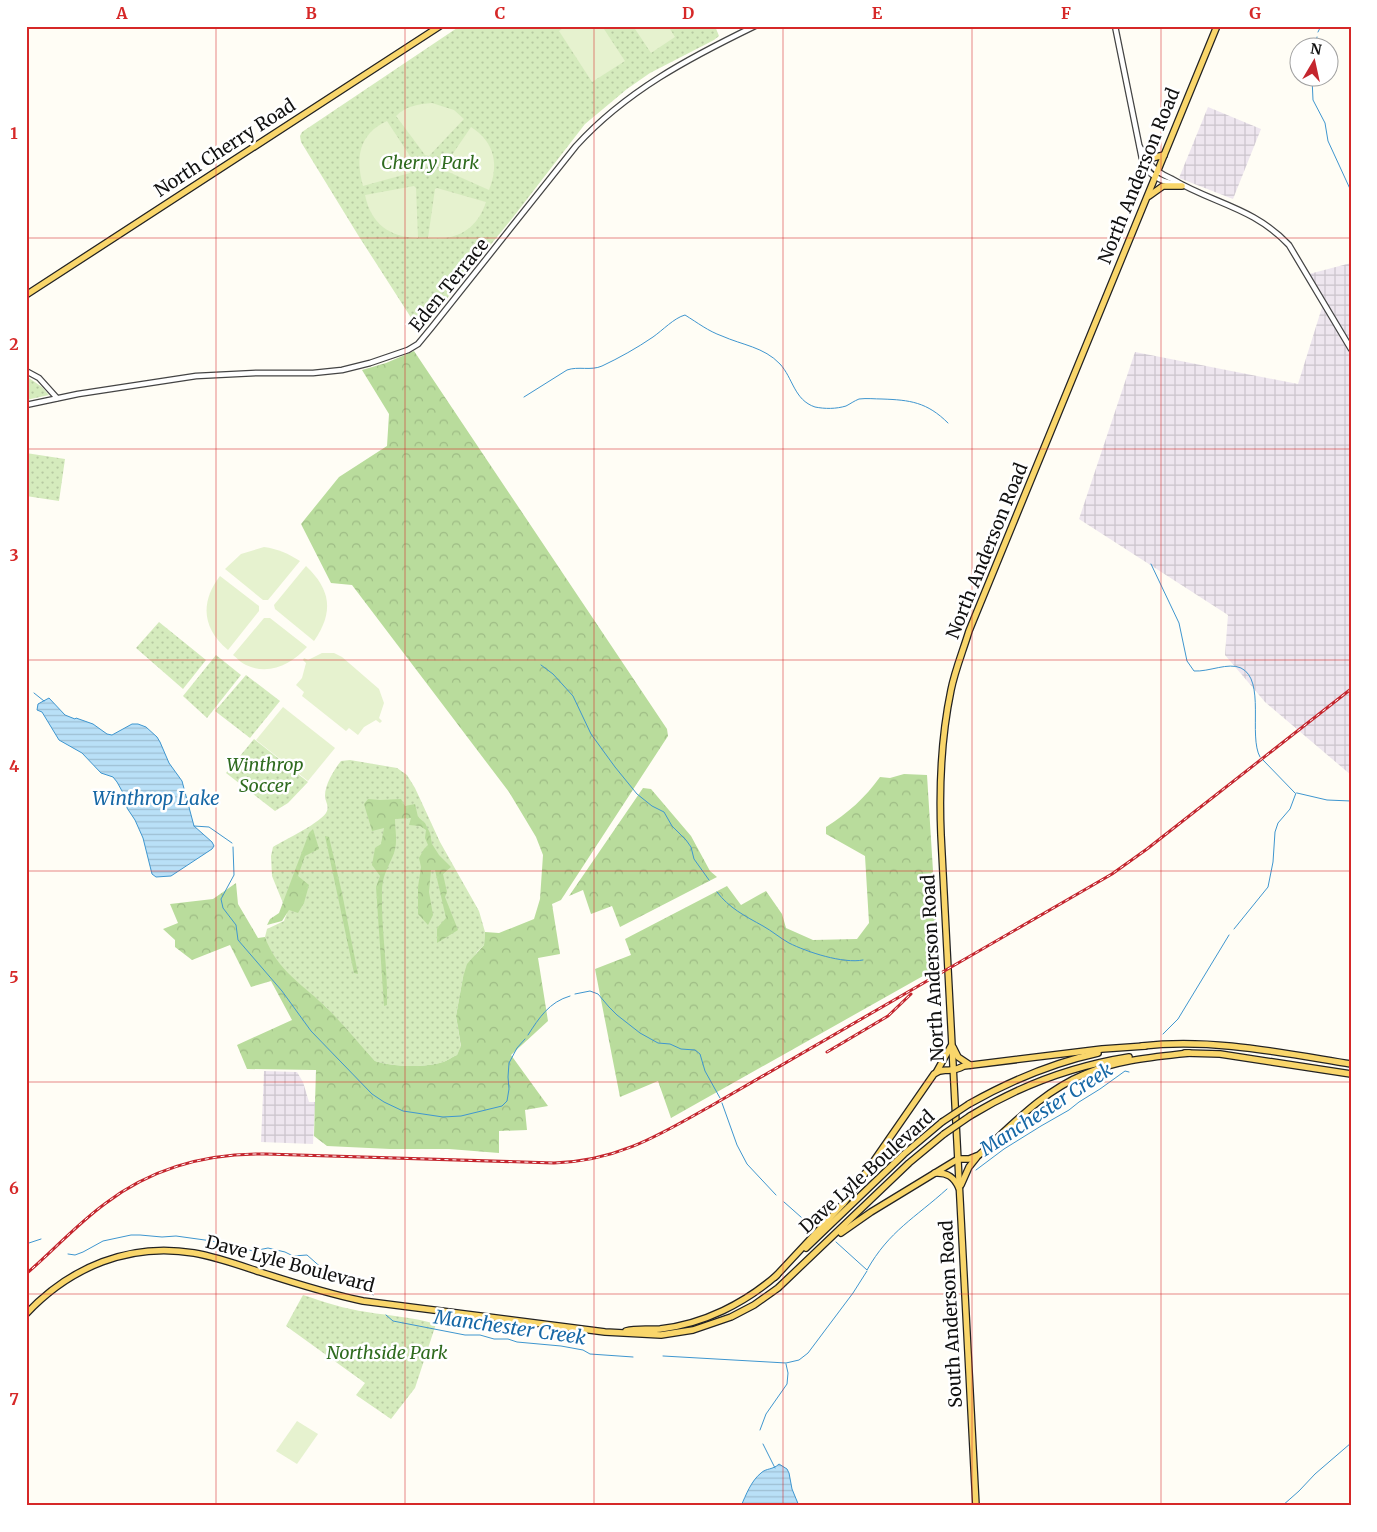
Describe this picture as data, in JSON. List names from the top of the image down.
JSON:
{
  "streets": {
    "main road": [
      "North Cherry Road",
      "North Anderson Road",
      "Dave Lyle Boulevard",
      "South Anderson Road"
    ],
    "street": ["Eden Terrace"]
  },
  "crossings": [
    ["North Anderson Road", "South Anderson Road"]
  ],
  "water": ["Winthrop Lake", "Manchester Creek"],
  "parks": ["Cherry Park", "Winthrop Soccer", "Northside Park"],
  "north": "top",
  "grid": {
    "columns": [
      "A",
      "B",
      "C",
      "D",
      "E",
      "F",
      "G"
    ],
    "rows": [
      "1",
      "2",
      "3",
      "4",
      "5",
      "6",
      "7"
    ]
  }
}
